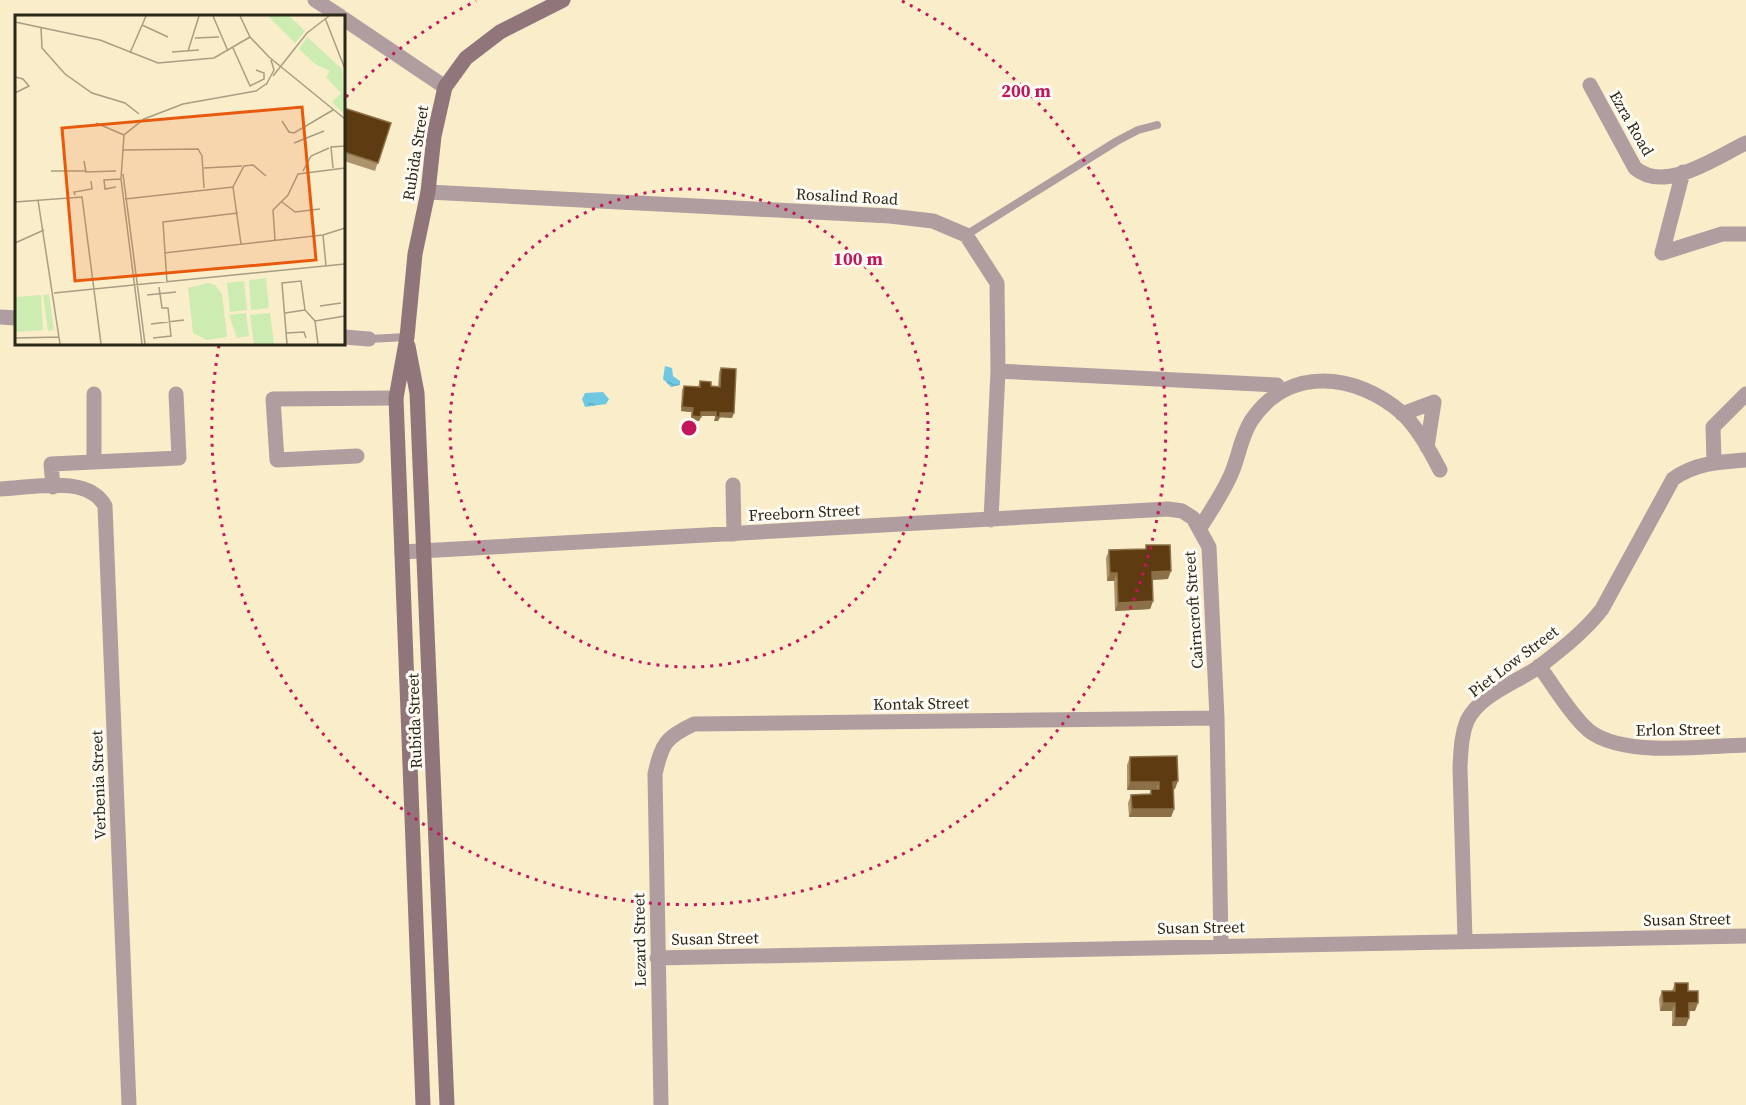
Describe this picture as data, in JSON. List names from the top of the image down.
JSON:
{
  "streets": {
    "street": [
      "Ezra Road",
      "Rubida Street",
      "Rosalind Road",
      "Freeborn Street",
      "Cairncroft Street",
      "Piet Low Street",
      "Kontak Street",
      "Erlon Street",
      "Verbenia Street",
      "Susan Street",
      "Lezard Street"
    ]
  },
  "crossings": [
    ["Rubida Street", "Rosalind Road"],
    ["Rubida Street", "Freeborn Street"],
    ["Freeborn Street", "Cairncroft Street"],
    ["Cairncroft Street", "Kontak Street"],
    ["Cairncroft Street", "Susan Street"],
    ["Piet Low Street", "Erlon Street"],
    ["Piet Low Street", "Susan Street"],
    ["Kontak Street", "Lezard Street"],
    ["Susan Street", "Lezard Street"]
  ],
  "rings": ["200 m", "100 m"]
}
